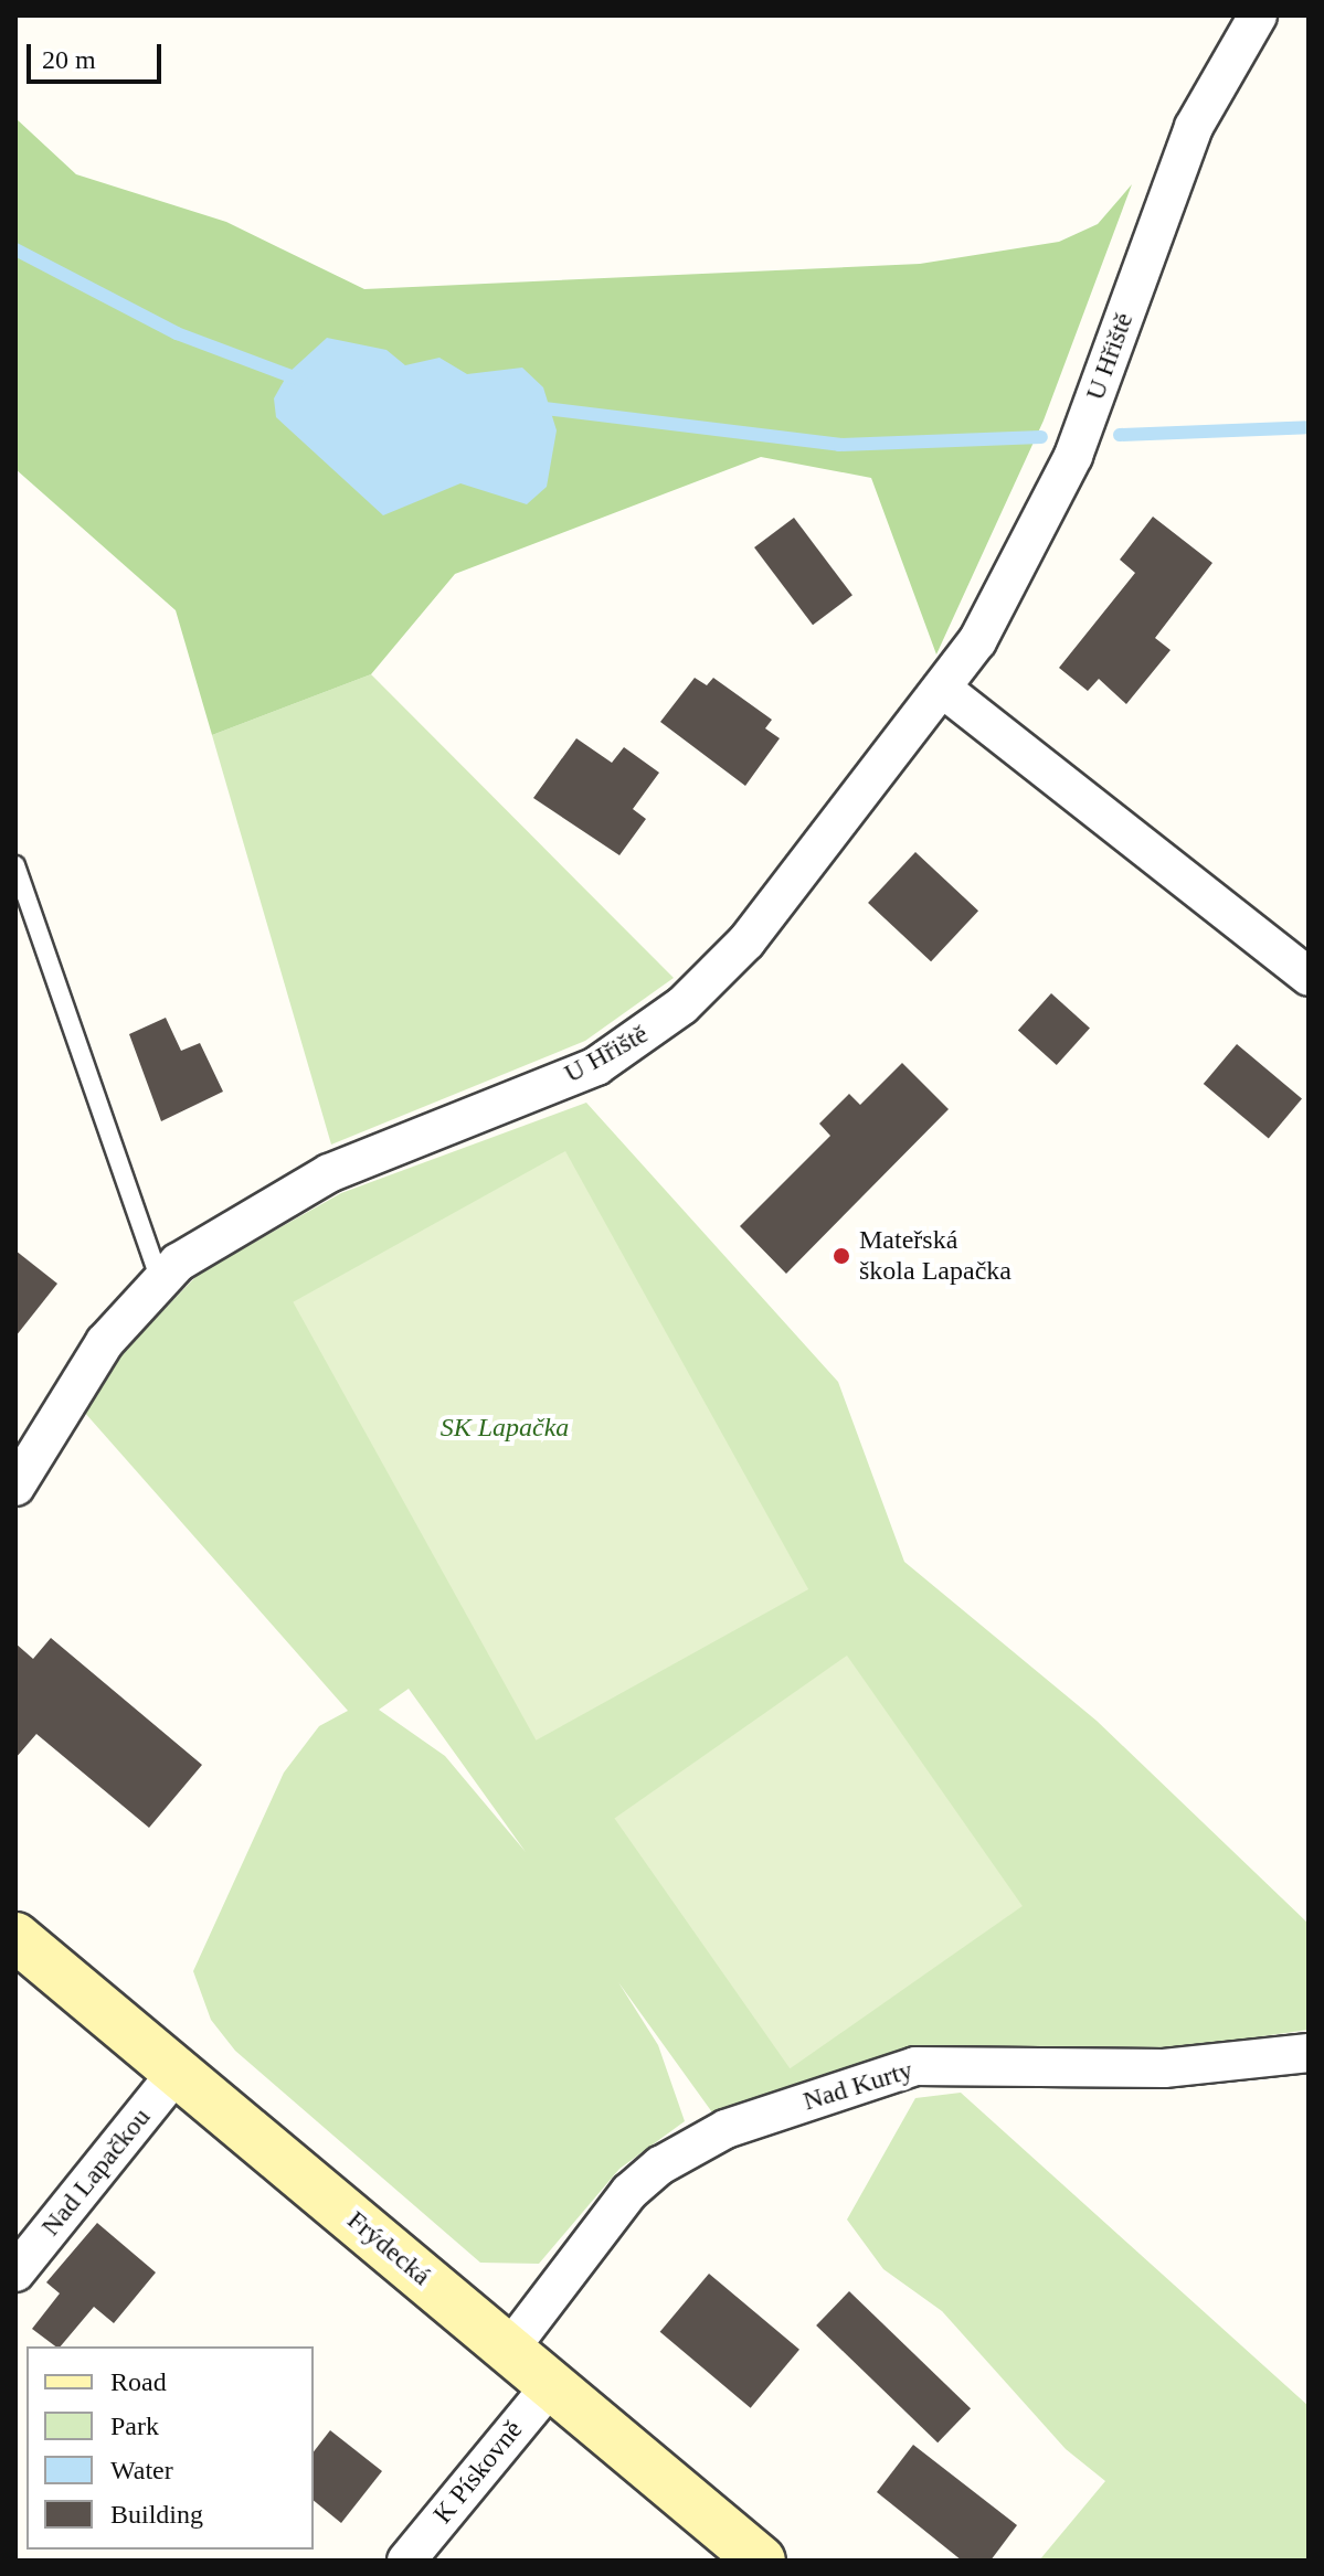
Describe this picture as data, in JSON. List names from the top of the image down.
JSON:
{
  "streets": {
    "main road": ["Frýdecká"],
    "street": [
      "U Hřiště",
      "Nad Kurty",
      "Nad Lapačkou",
      "K Pískovně"
    ]
  },
  "crossings": [
    ["Nad Kurty", "Frýdecká"],
    ["Nad Lapačkou", "Frýdecká"],
    ["Frýdecká", "K Pískovně"]
  ],
  "parks": ["SK Lapačka"],
  "places": ["Mateřská škola Lapačka"],
  "legend": [
    "Road",
    "Park",
    "Water",
    "Building"
  ],
  "scale_bar": "20 m"
}
